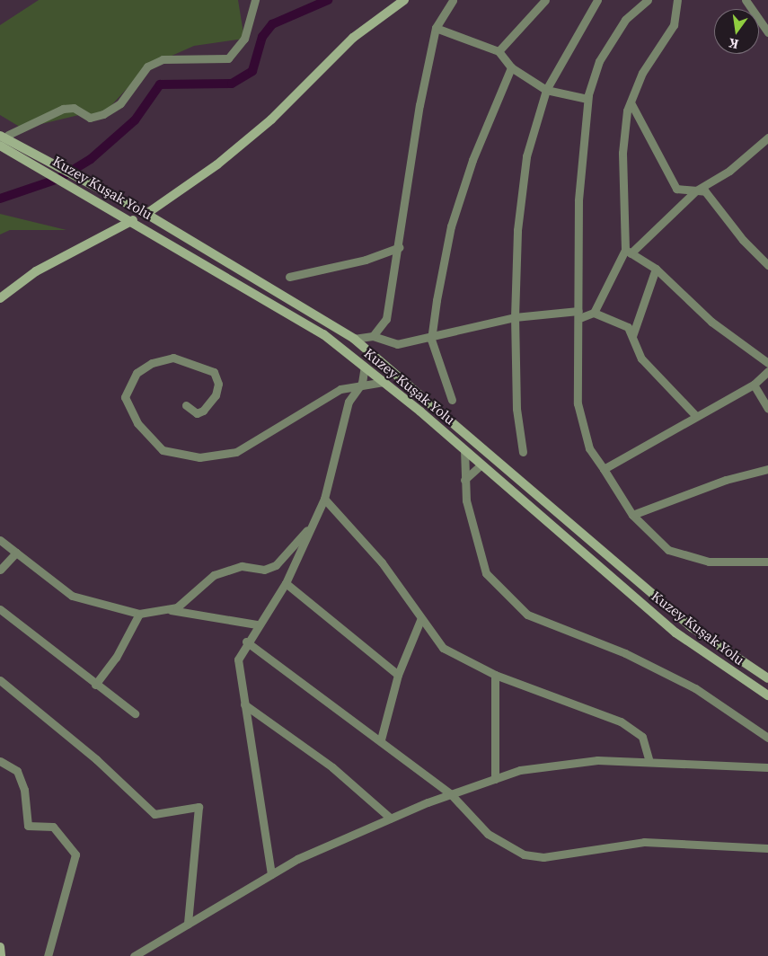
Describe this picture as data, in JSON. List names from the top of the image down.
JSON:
{
  "streets": {
    "main road": ["Kuzey Kuşak Yolu"]
  },
  "north": "bottom"
}
